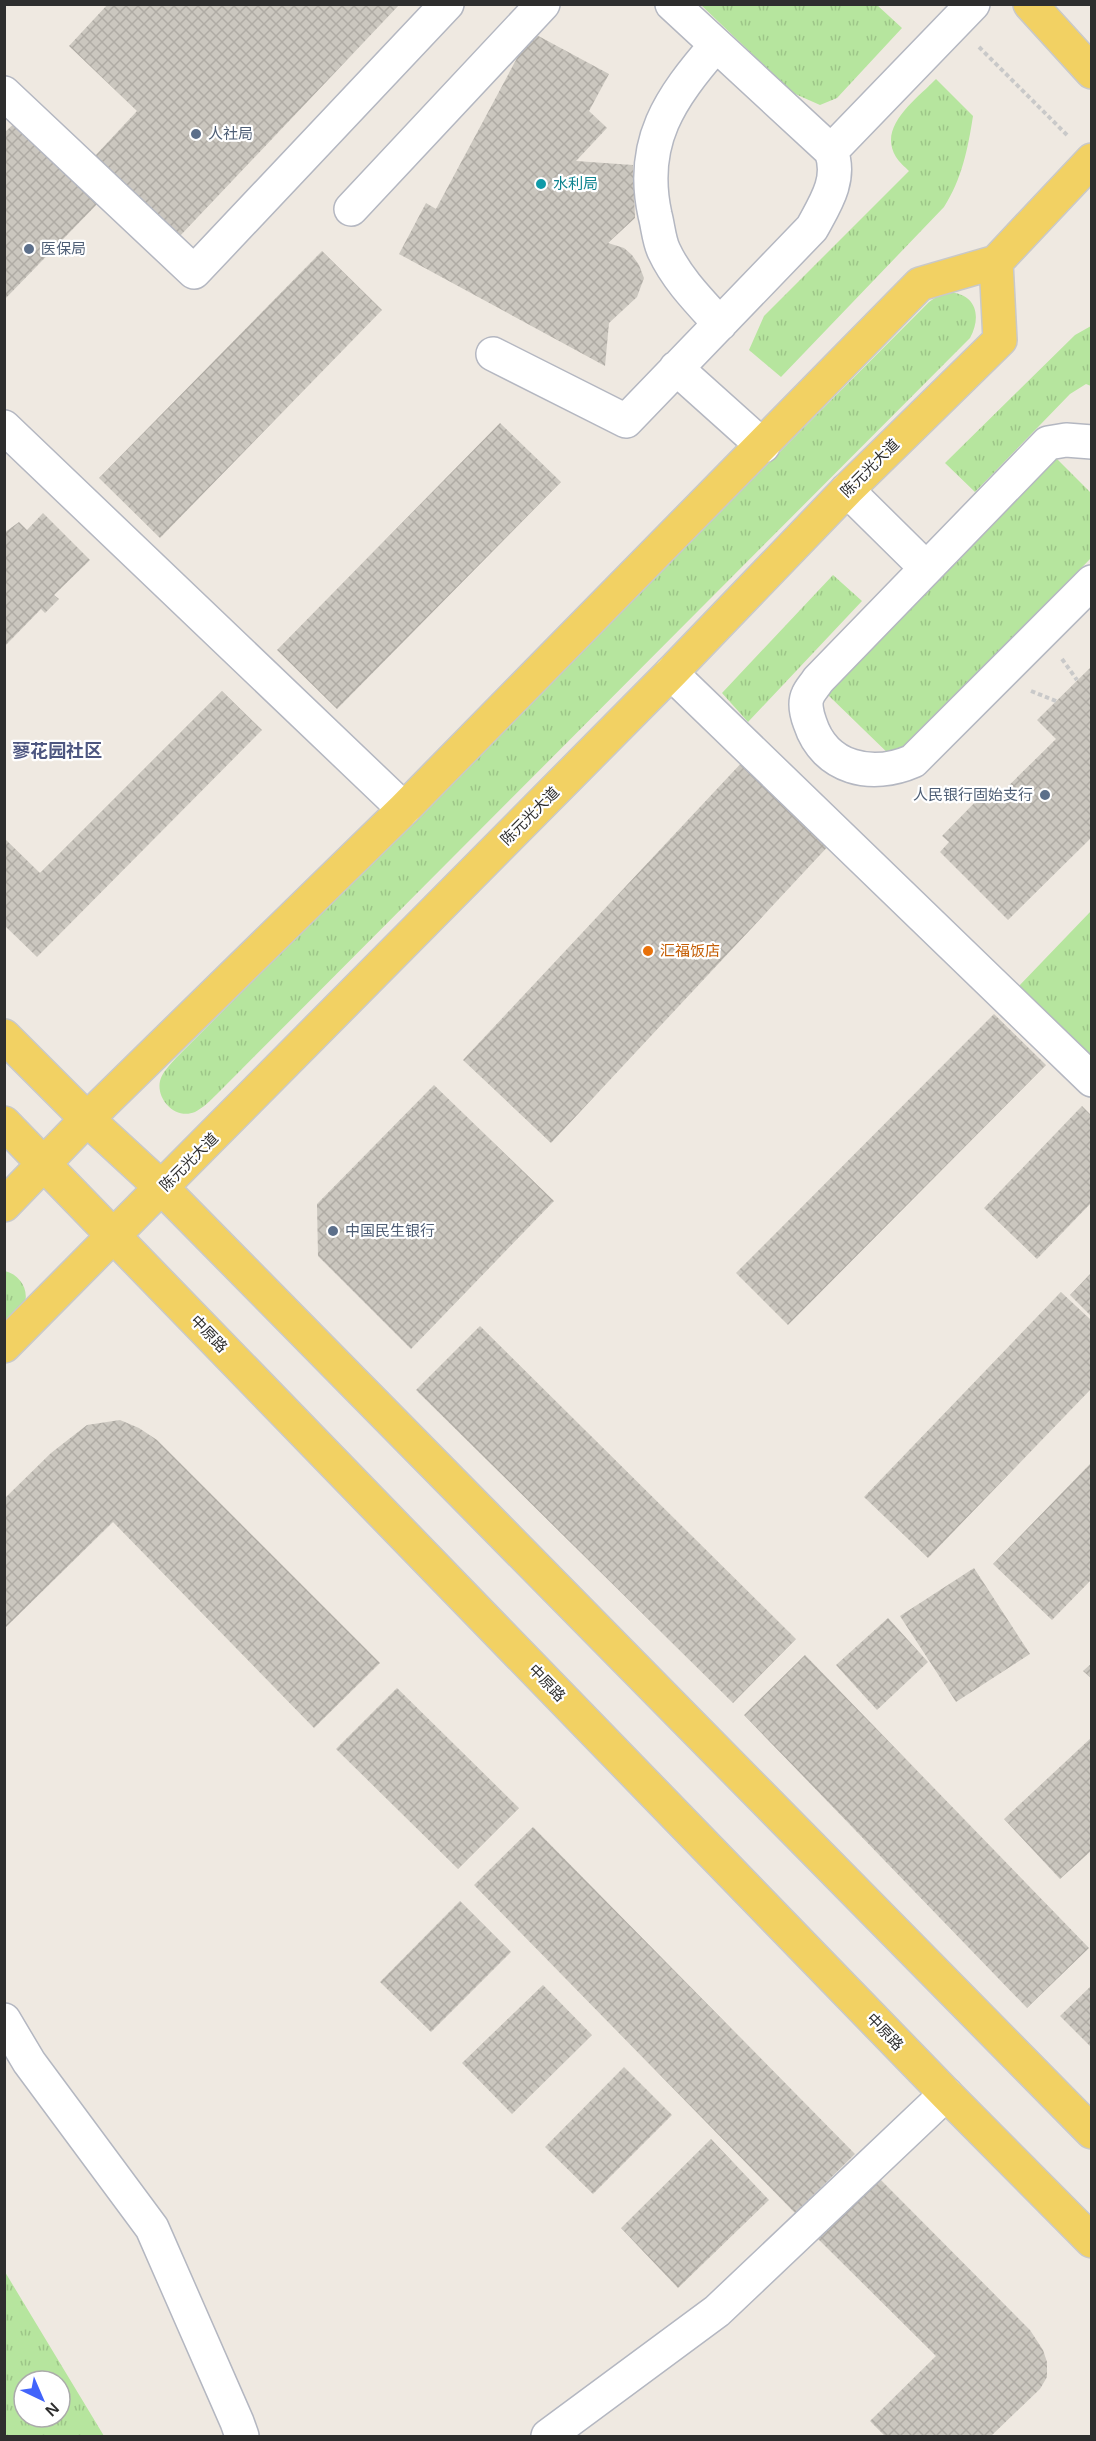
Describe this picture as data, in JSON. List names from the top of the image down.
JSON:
{
  "streets": {
    "main road": ["陈元光大道", "中原路"]
  },
  "crossings": [
    ["陈元光大道", "中原路"]
  ],
  "districts": ["蓼花园社区"],
  "places": [
    "人社局",
    "水利局",
    "医保局",
    "人民银行固始支行",
    "汇福饭店",
    "中国民生银行"
  ],
  "north": "bottom right"
}
